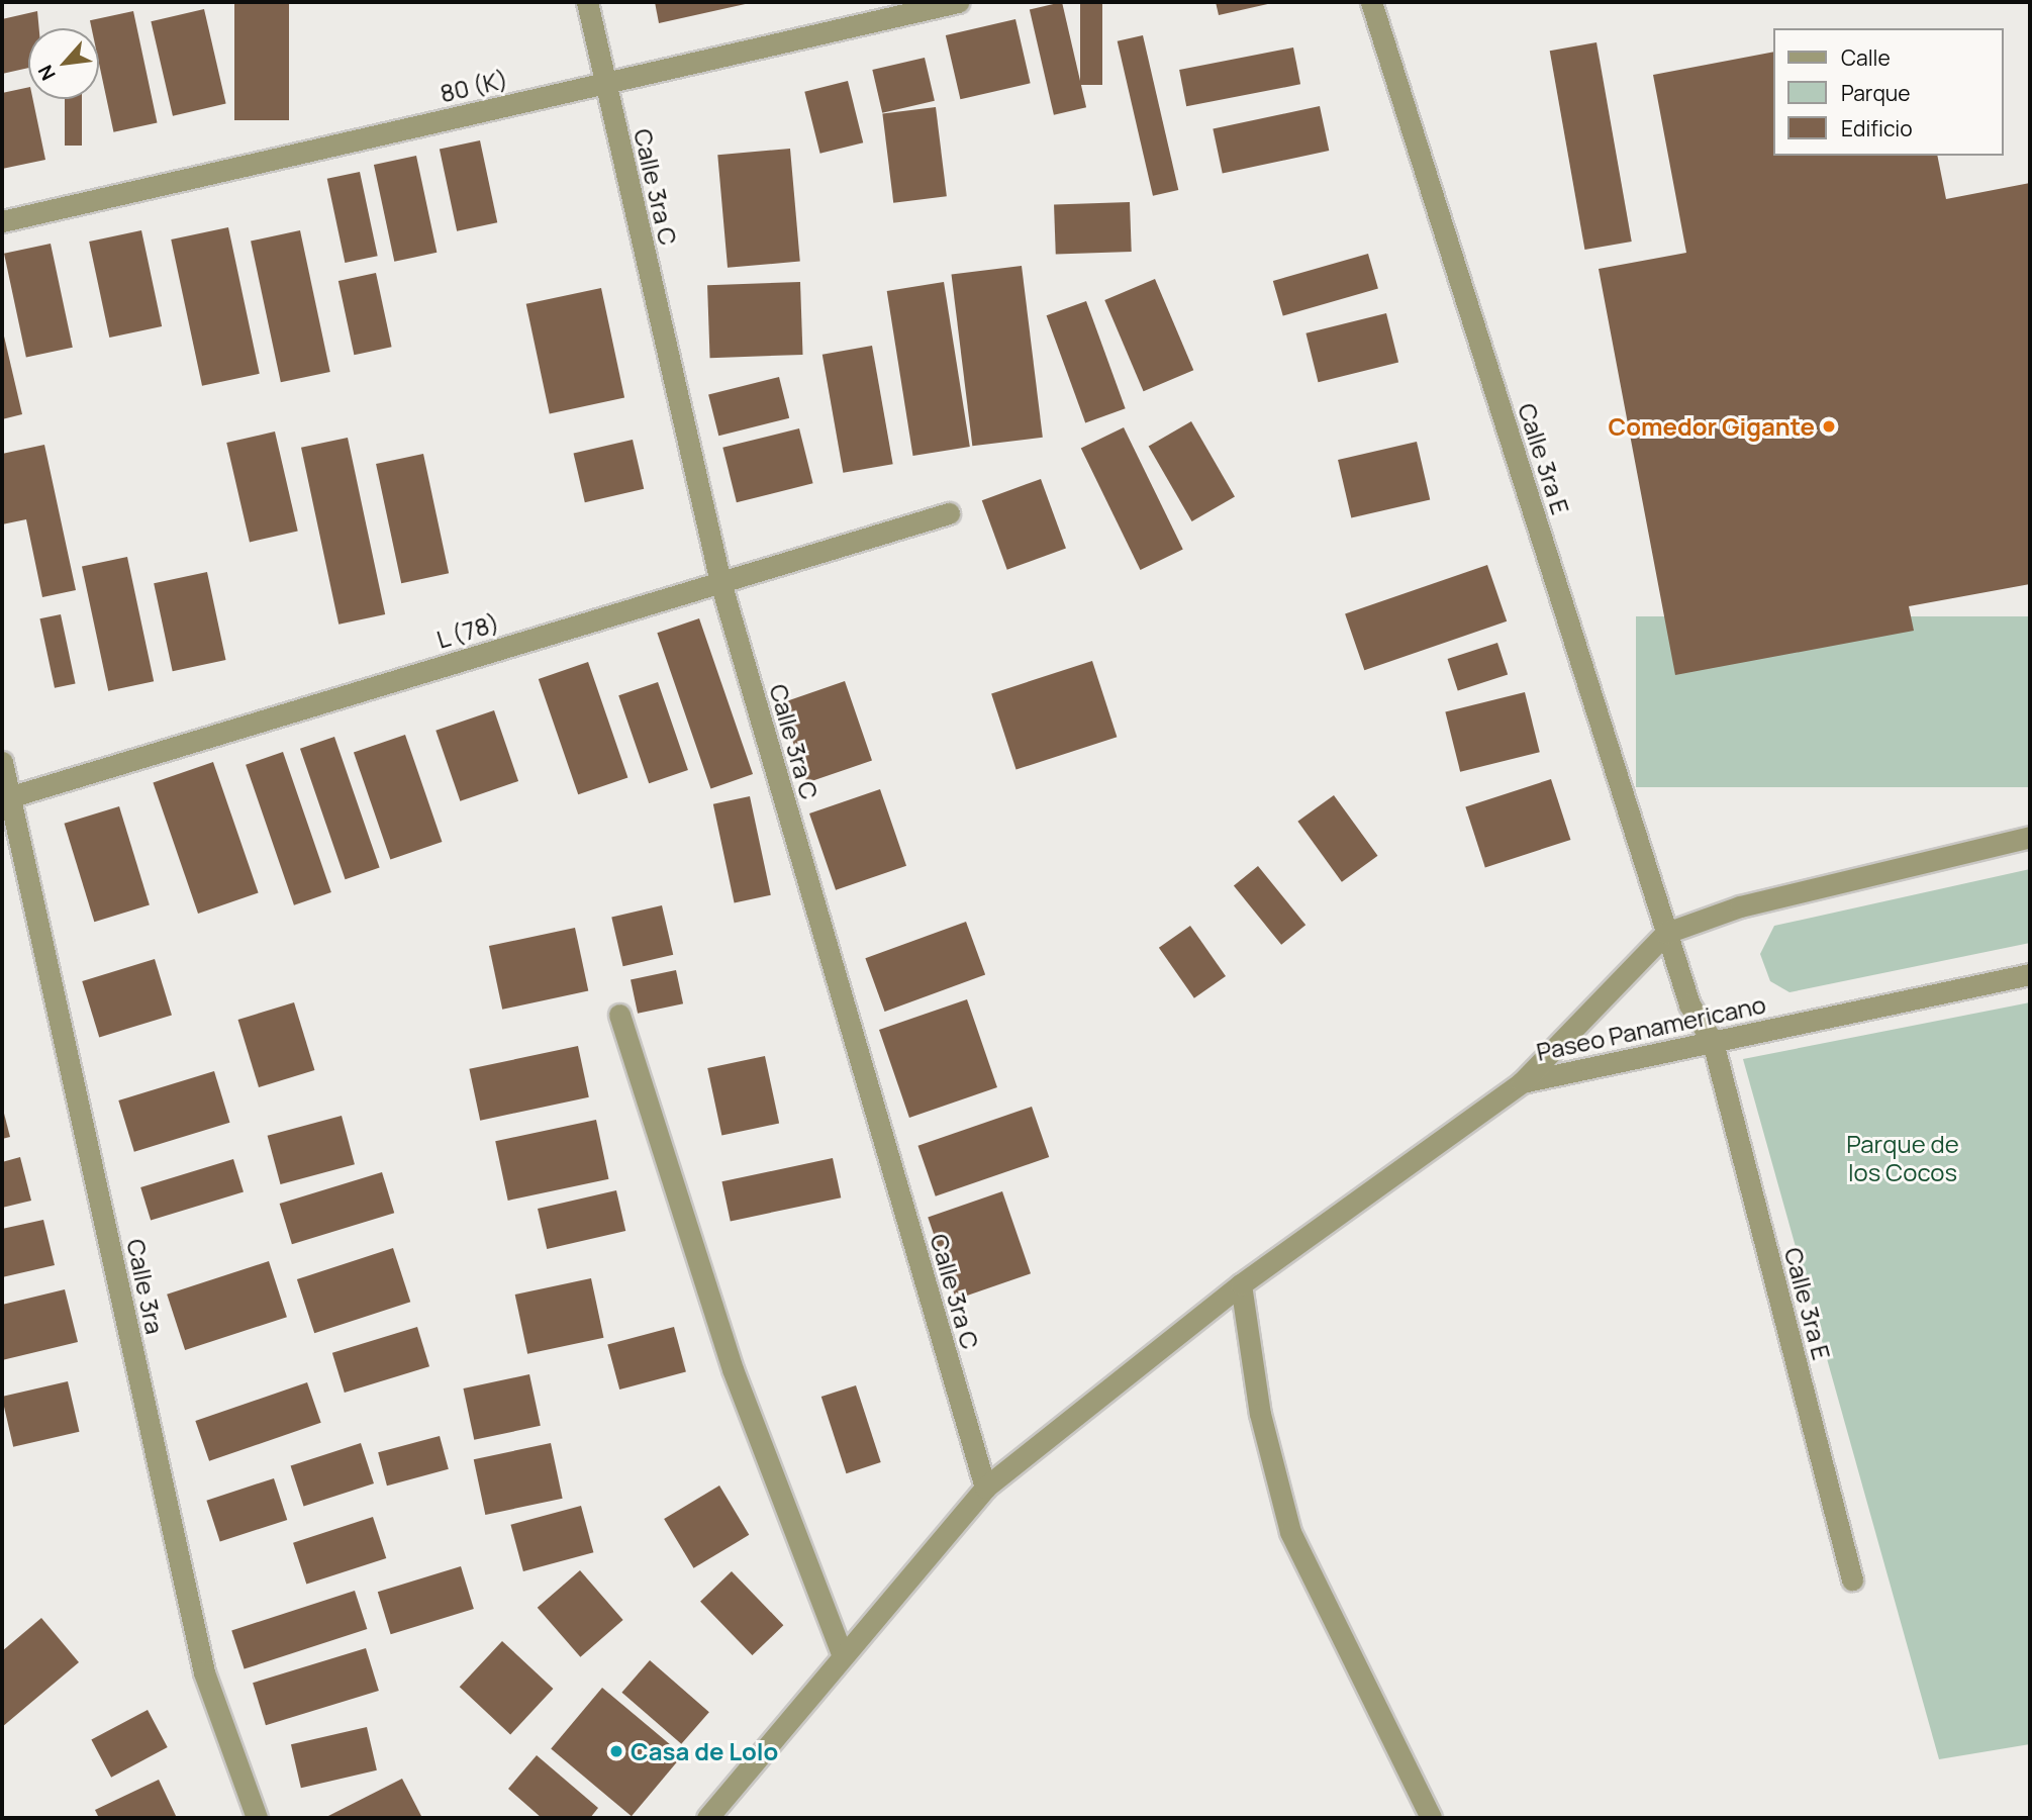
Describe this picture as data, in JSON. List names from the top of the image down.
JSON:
{
  "streets": {
    "street": [
      "80 (K)",
      "Calle 3ra C",
      "Calle 3ra E",
      "L (78)",
      "Paseo Panamericano",
      "Calle 3ra"
    ]
  },
  "crossings": [
    ["80 (K)", "Calle 3ra C"],
    ["Calle 3ra C", "L (78)"],
    ["Calle 3ra E", "Paseo Panamericano"],
    ["L (78)", "Calle 3ra"]
  ],
  "parks": ["Parque de los Cocos"],
  "places": ["Comedor Gigante", "Casa de Lolo"],
  "legend": ["Calle", "Parque", "Edificio"],
  "north": "bottom left"
}
